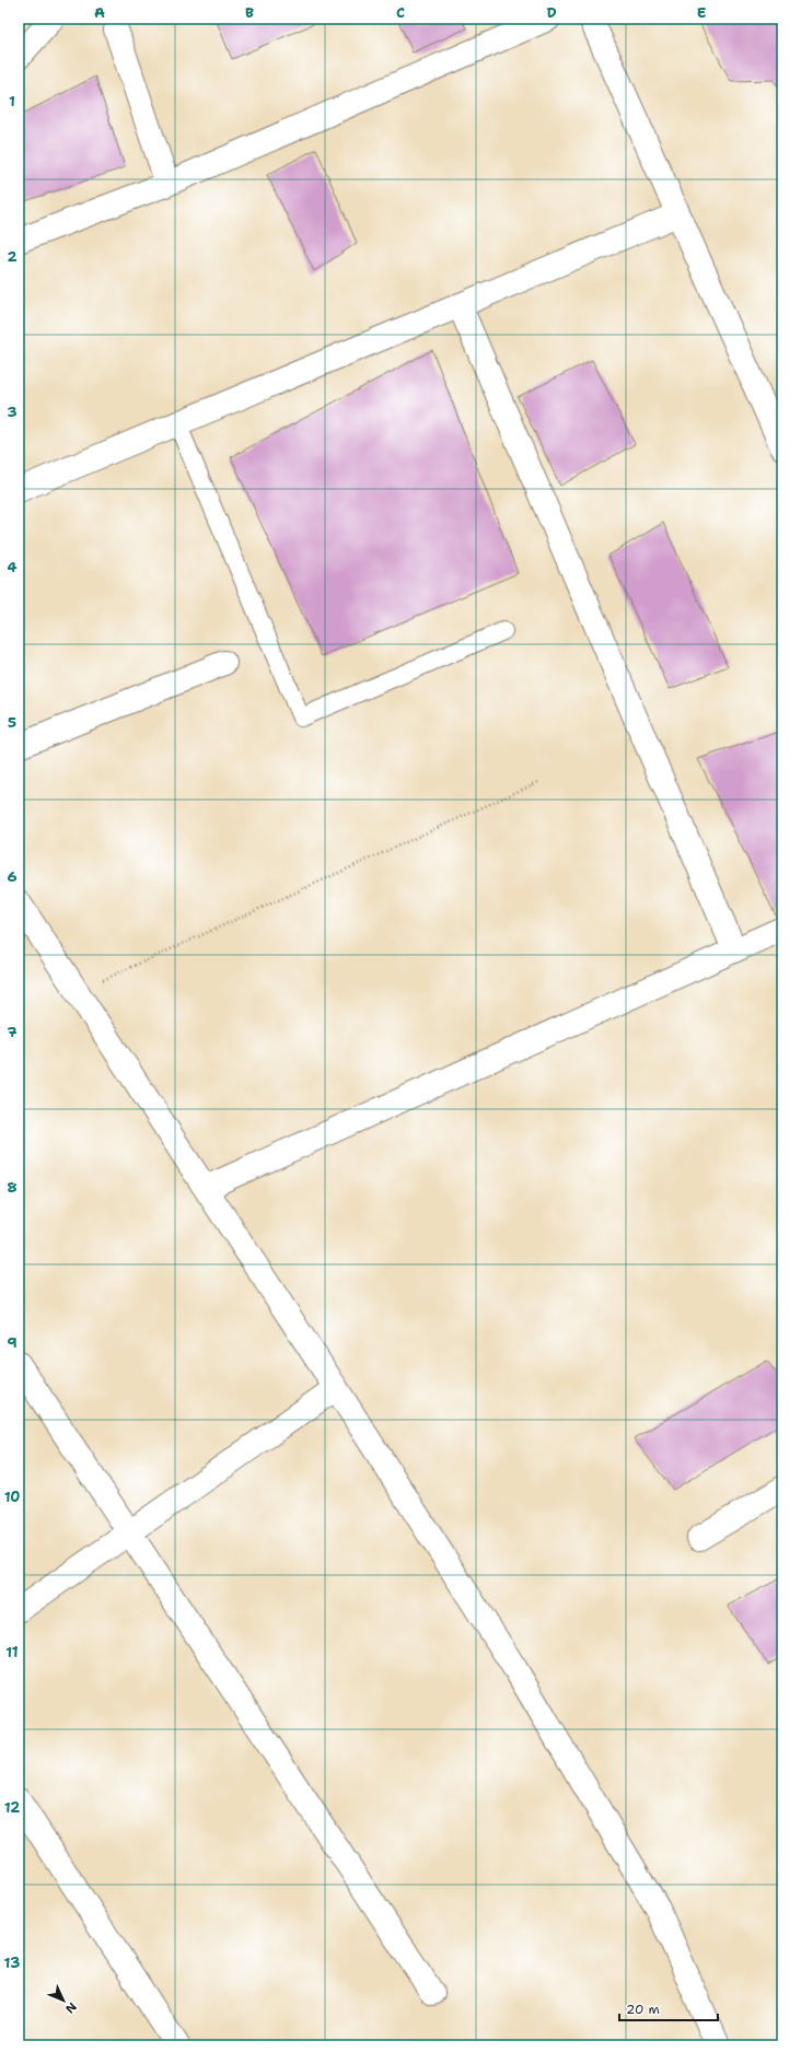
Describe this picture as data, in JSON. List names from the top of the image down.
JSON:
{
  "scale_bar": "20 m",
  "north": "bottom right",
  "grid": {
    "columns": [
      "A",
      "B",
      "C",
      "D",
      "E"
    ],
    "rows": [
      "1",
      "2",
      "3",
      "4",
      "5",
      "6",
      "7",
      "8",
      "9",
      "10",
      "11",
      "12",
      "13"
    ]
  }
}
